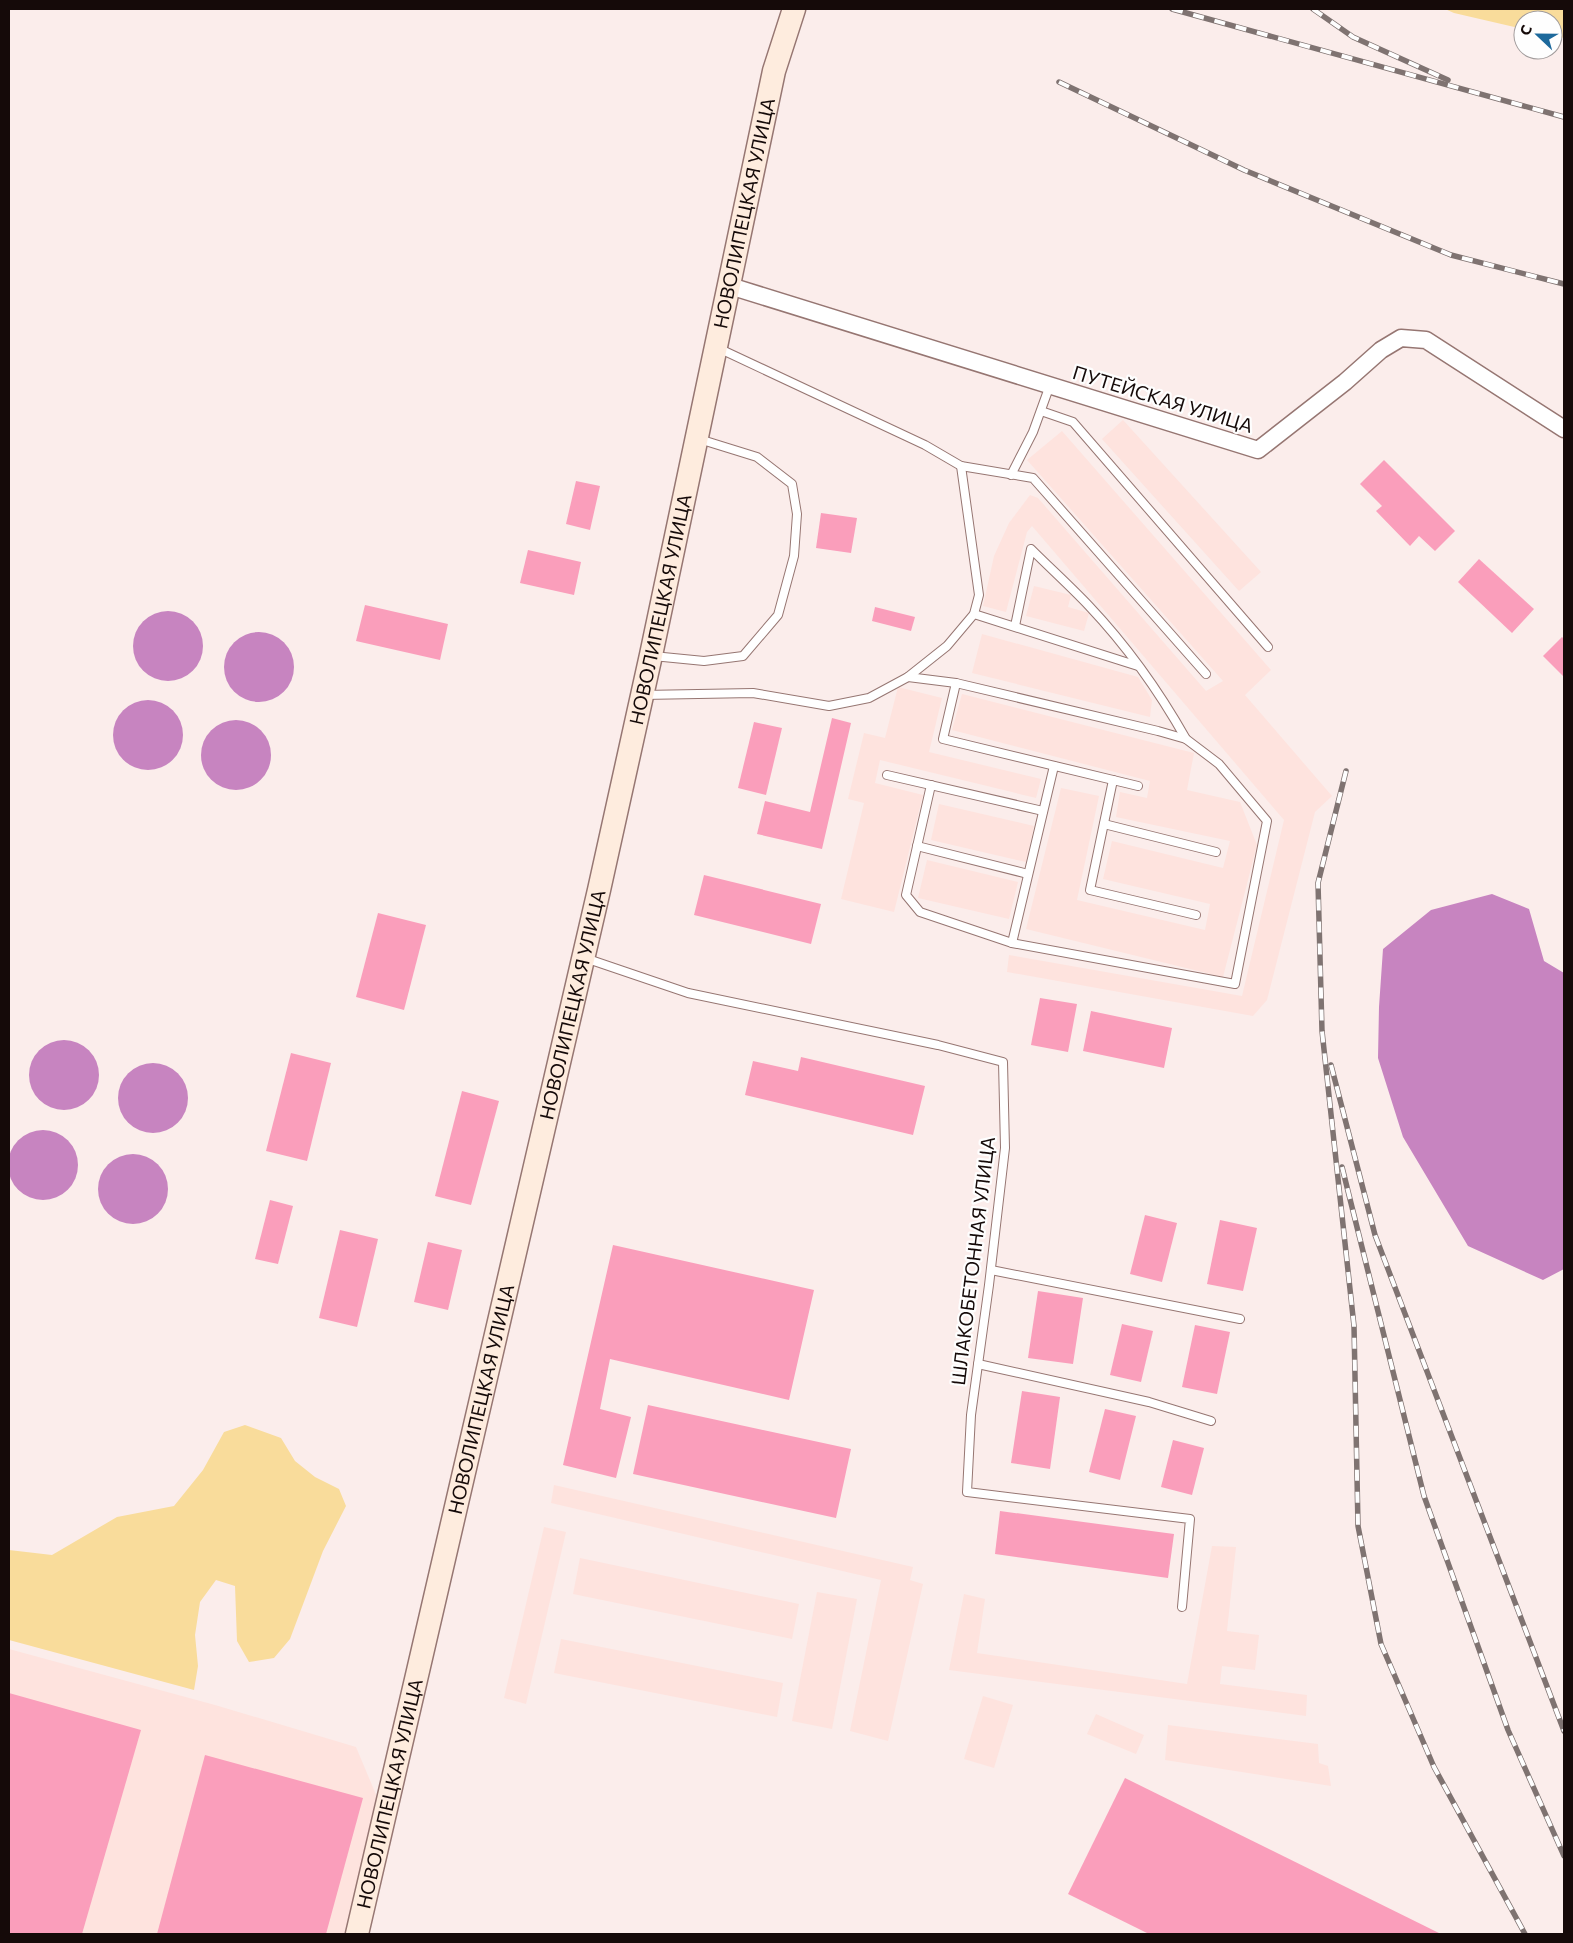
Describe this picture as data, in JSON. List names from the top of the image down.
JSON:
{
  "streets": {
    "street": ["НОВОЛИПЕЦКАЯ УЛИЦА", "ПУТЕЙСКАЯ УЛИЦА"],
    "lane": ["ШЛАКОБЕТОННАЯ УЛИЦА"]
  },
  "crossings": [
    ["НОВОЛИПЕЦКАЯ УЛИЦА", "ПУТЕЙСКАЯ УЛИЦА"],
    ["НОВОЛИПЕЦКАЯ УЛИЦА", "ШЛАКОБЕТОННАЯ УЛИЦА"]
  ],
  "north": "left"
}
